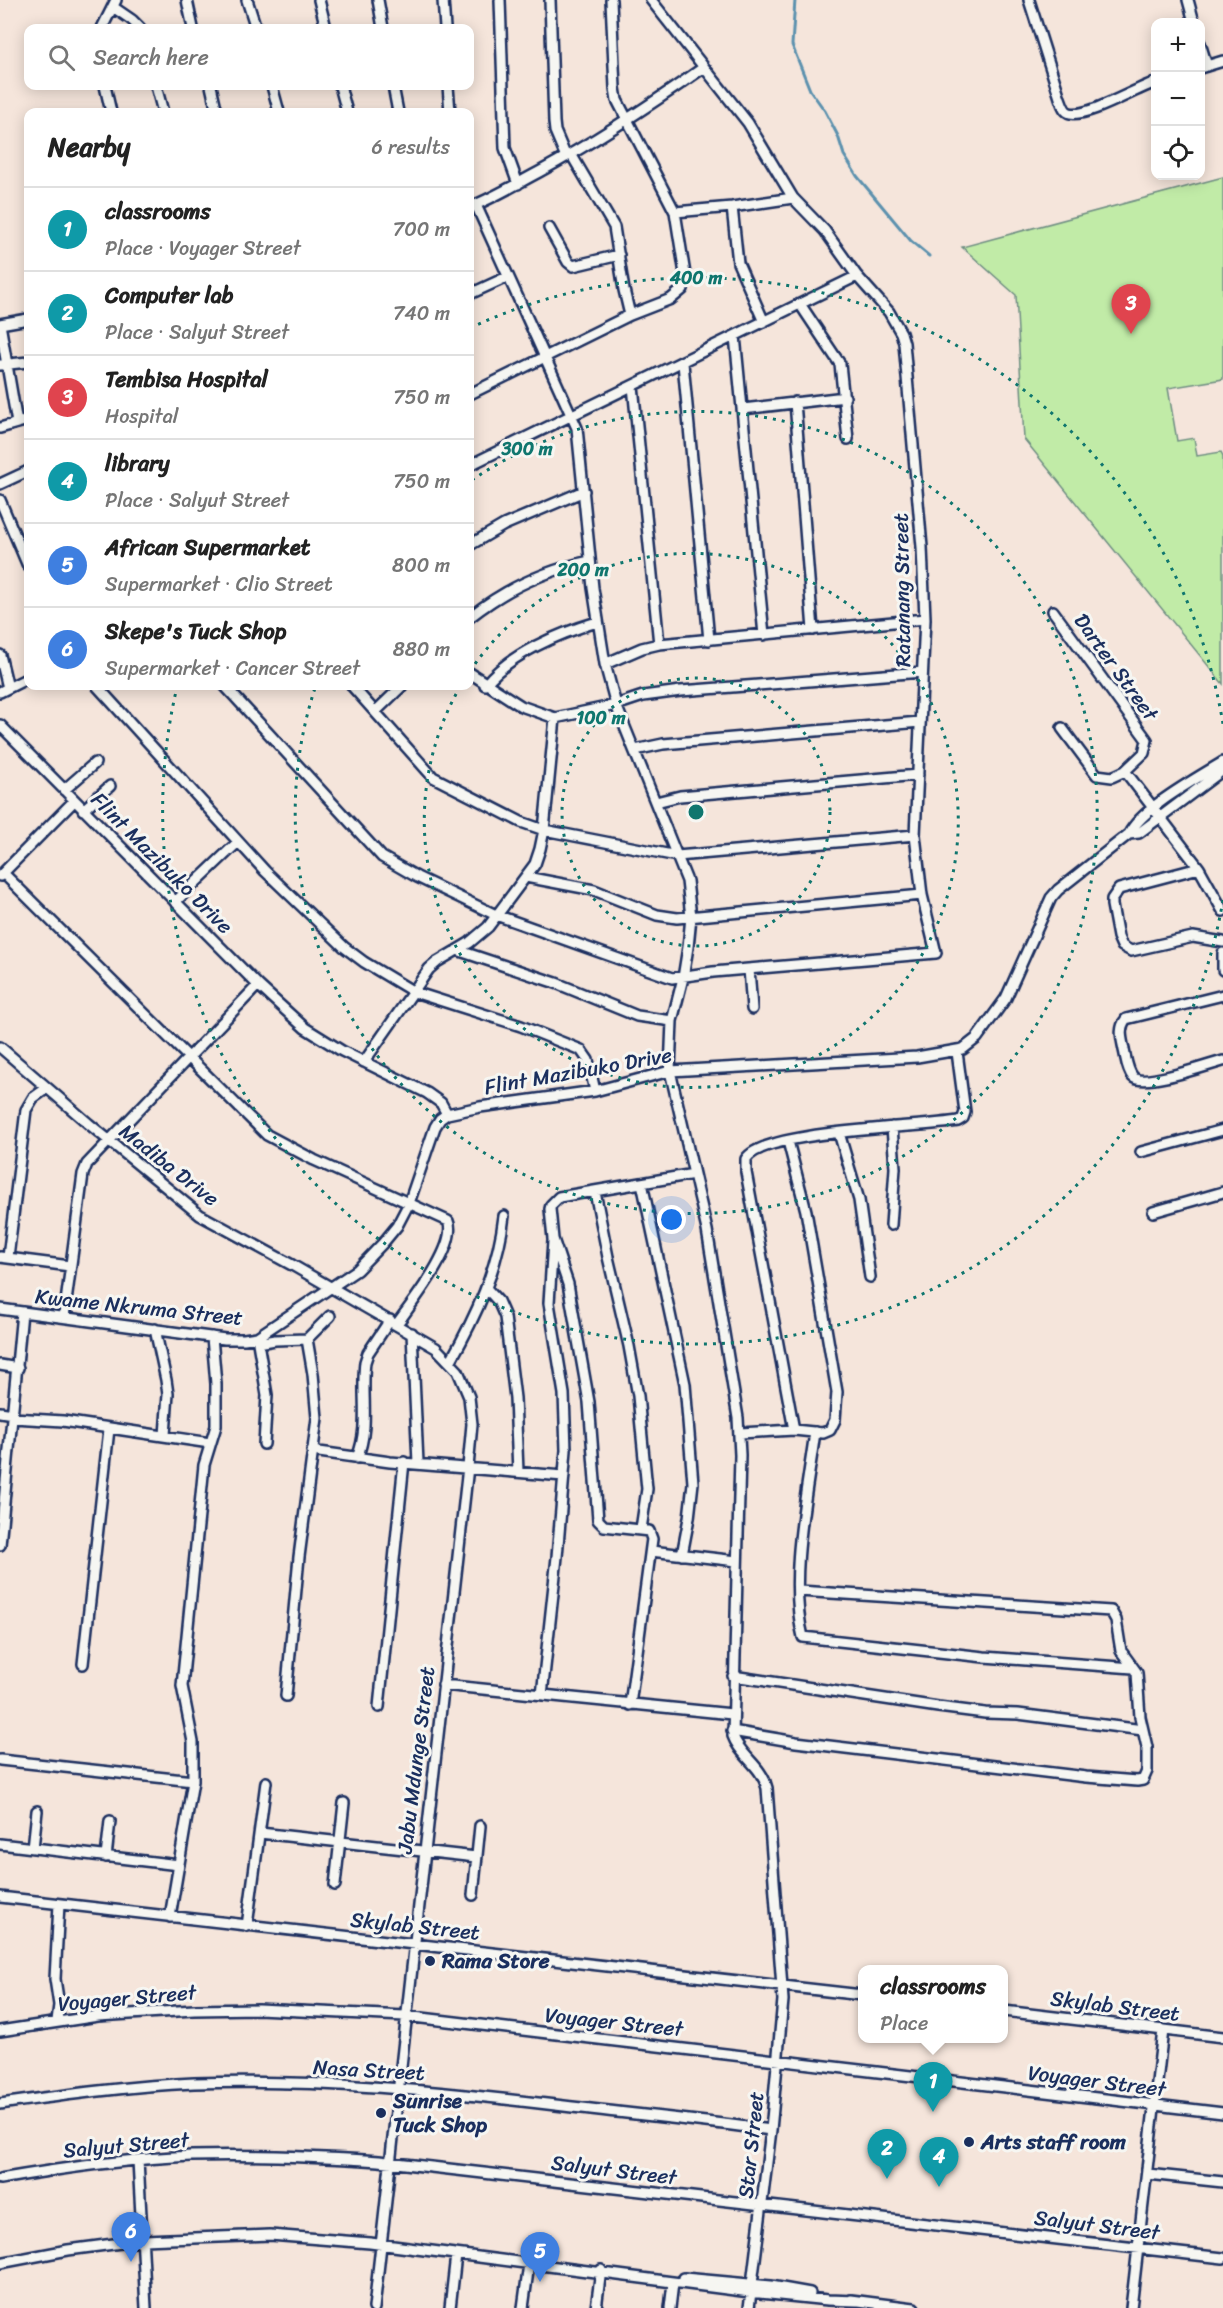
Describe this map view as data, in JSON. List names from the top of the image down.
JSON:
{
  "streets": {
    "street": [
      "Ratanang Street",
      "Darter Street",
      "Flint Mazibuko Drive",
      "Madiba Drive",
      "Kwame Nkruma Street",
      "Jabu Mdunge Street",
      "Skylab Street",
      "Voyager Street",
      "Nasa Street",
      "Salyut Street",
      "Star Street"
    ]
  },
  "crossings": [
    ["Flint Mazibuko Drive", "Kwame Nkruma Street"],
    ["Madiba Drive", "Kwame Nkruma Street"],
    ["Madiba Drive", "Jabu Mdunge Street"],
    ["Kwame Nkruma Street", "Jabu Mdunge Street"],
    ["Jabu Mdunge Street", "Skylab Street"],
    ["Jabu Mdunge Street", "Voyager Street"],
    ["Jabu Mdunge Street", "Nasa Street"],
    ["Jabu Mdunge Street", "Salyut Street"],
    ["Skylab Street", "Star Street"],
    ["Voyager Street", "Star Street"],
    ["Nasa Street", "Star Street"],
    ["Salyut Street", "Star Street"]
  ],
  "places": ["Rama Store", "Sunrise Tuck Shop", "Arts staff room"],
  "page": {
    "map_buttons": ["+", "−"],
    "search": "Search here",
    "heading": ["Nearby", "6 results"],
    "list": [
      {
        "mark": "1",
        "name": "classrooms",
        "note": "Place · Voyager Street",
        "value": "700 m"
      },
      {
        "mark": "2",
        "name": "Computer lab",
        "note": "Place · Salyut Street",
        "value": "740 m"
      },
      {
        "mark": "3",
        "name": "Tembisa Hospital",
        "note": "Hospital",
        "value": "750 m"
      },
      {
        "mark": "4",
        "name": "library",
        "note": "Place · Salyut Street",
        "value": "750 m"
      },
      {
        "mark": "5",
        "name": "African Supermarket",
        "note": "Supermarket · Clio Street",
        "value": "800 m"
      },
      {
        "mark": "6",
        "name": "Skepe's Tuck Shop",
        "note": "Supermarket · Cancer Street",
        "value": "880 m"
      }
    ],
    "pins": [
      "3",
      "1",
      "2",
      "4",
      "6",
      "5"
    ],
    "popup": ["classrooms", "Place"]
  },
  "rings": [
    "400 m",
    "300 m",
    "200 m",
    "100 m"
  ]
}
